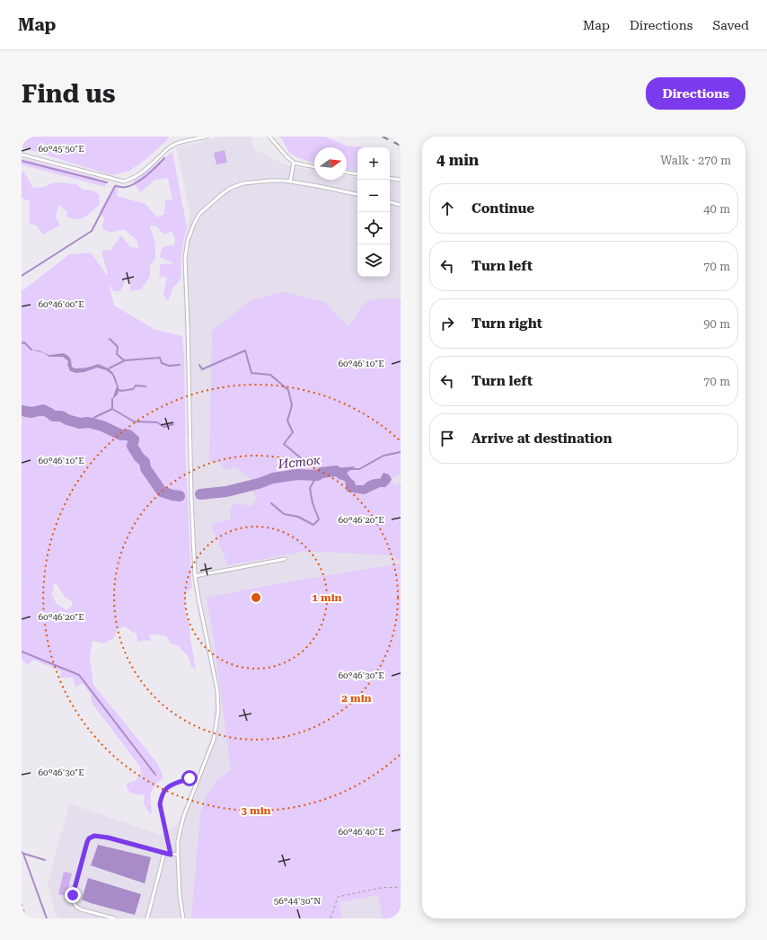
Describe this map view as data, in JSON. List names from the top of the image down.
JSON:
{
  "water": ["Исток"],
  "north": "right",
  "page": {
    "header": "Map",
    "nav": ["Map", "Directions", "Saved"],
    "buttons": "Directions",
    "title": "Find us",
    "heading": ["4 min", "Walk · 270 m"],
    "map_buttons": ["+", "−"],
    "list": [
      ["Continue", "40 m"],
      ["Turn left", "70 m"],
      ["Turn right", "90 m"],
      ["Turn left", "70 m"],
      "Arrive at destination"
    ]
  },
  "coordinates": [
    "60°45'50\"E",
    "60°46'00\"E",
    "60°46'10\"E",
    "60°46'20\"E",
    "60°46'30\"E",
    "60°46'40\"E",
    "56°44'30\"N"
  ],
  "rings": ["1 min", "2 min", "3 min"]
}
